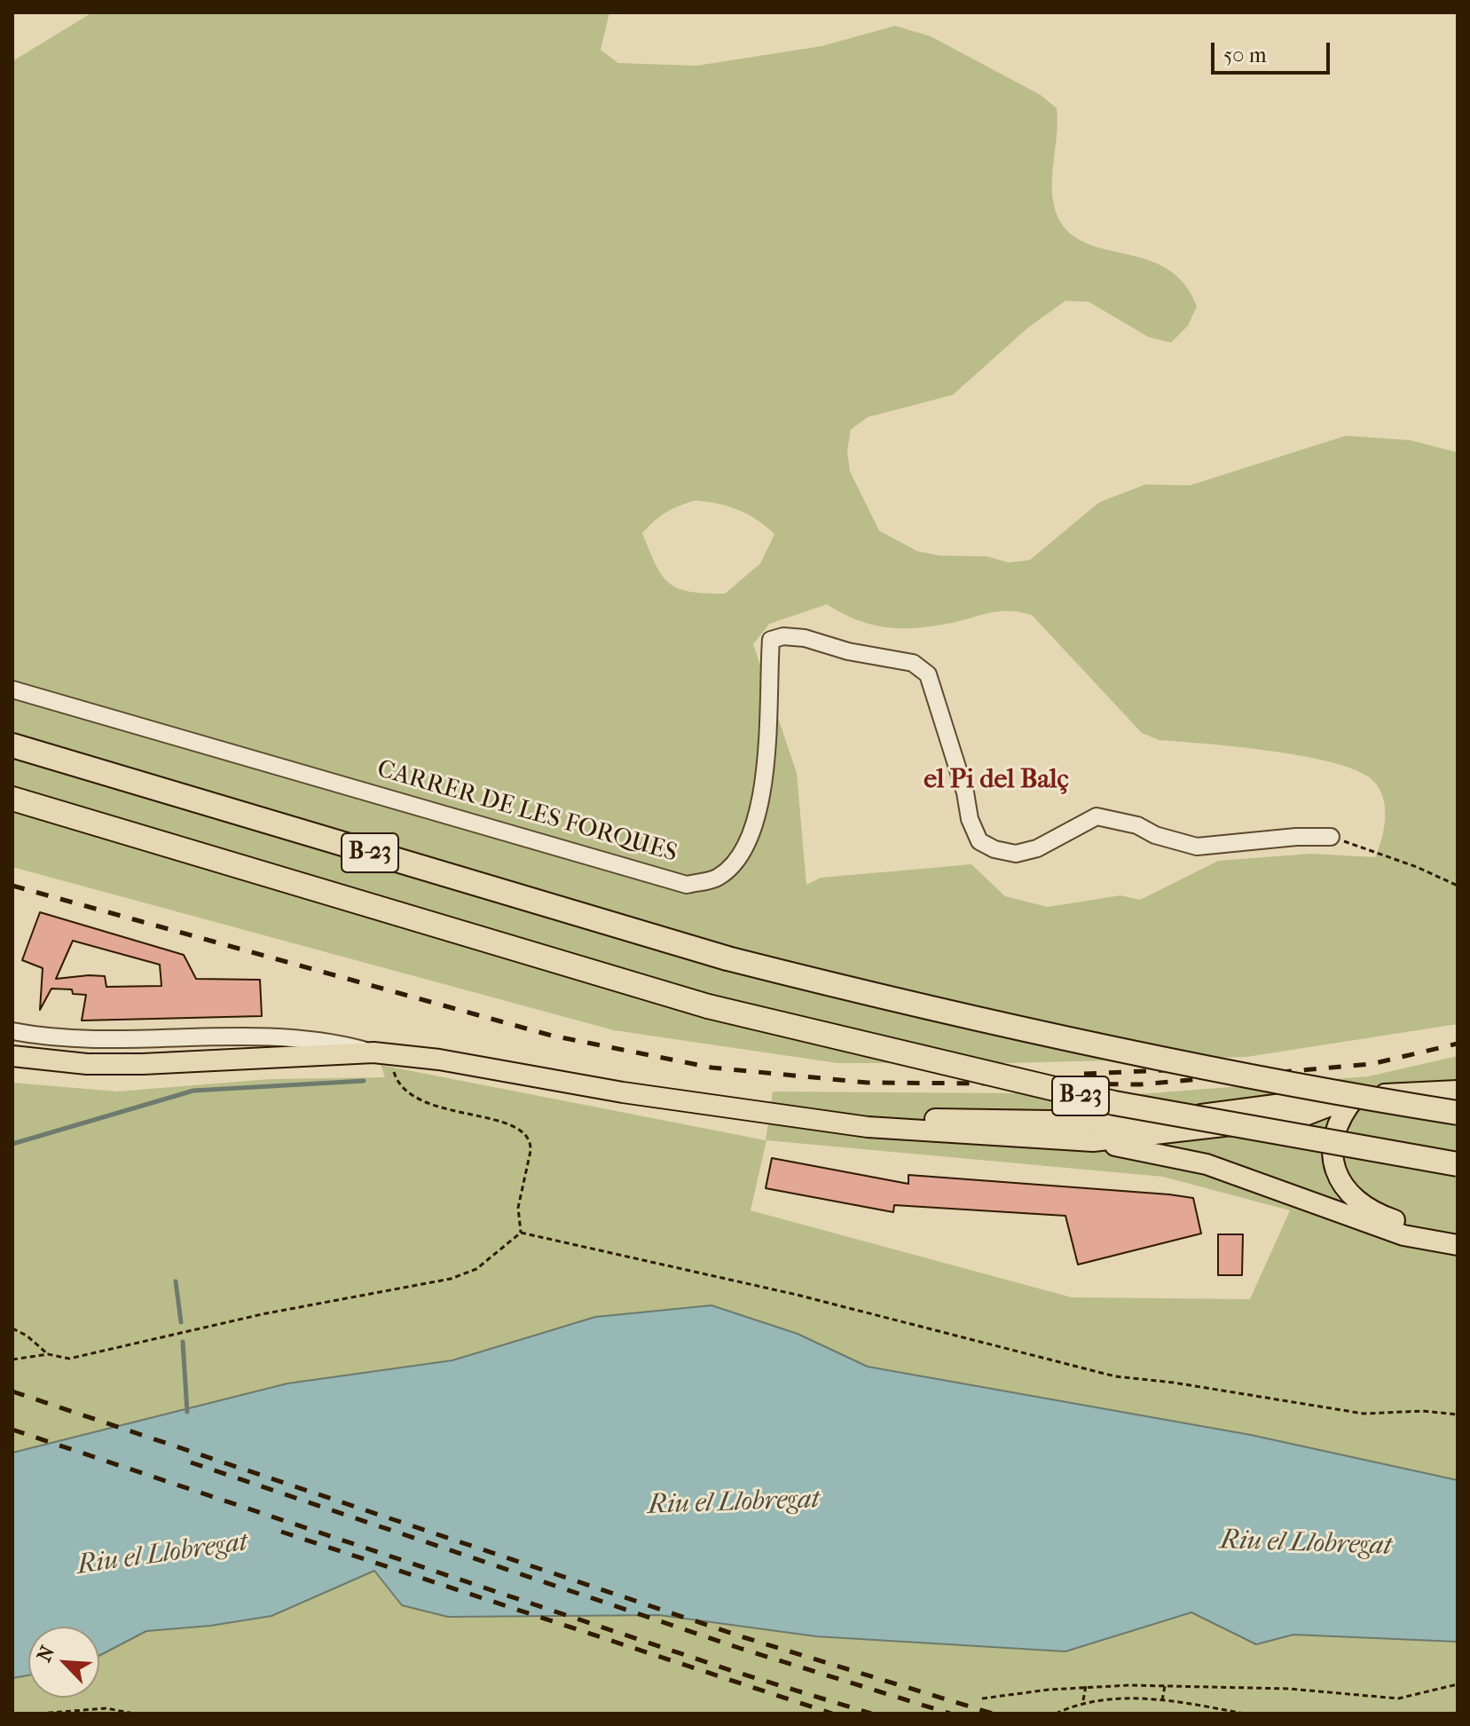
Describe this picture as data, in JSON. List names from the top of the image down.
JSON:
{
  "streets": {
    "highway": ["B-23"],
    "street": ["CARRER DE LES FORQUES"]
  },
  "districts": ["el Pi del Balç"],
  "water": ["Riu el Llobregat"],
  "scale_bar": "50 m",
  "north": "top left"
}
